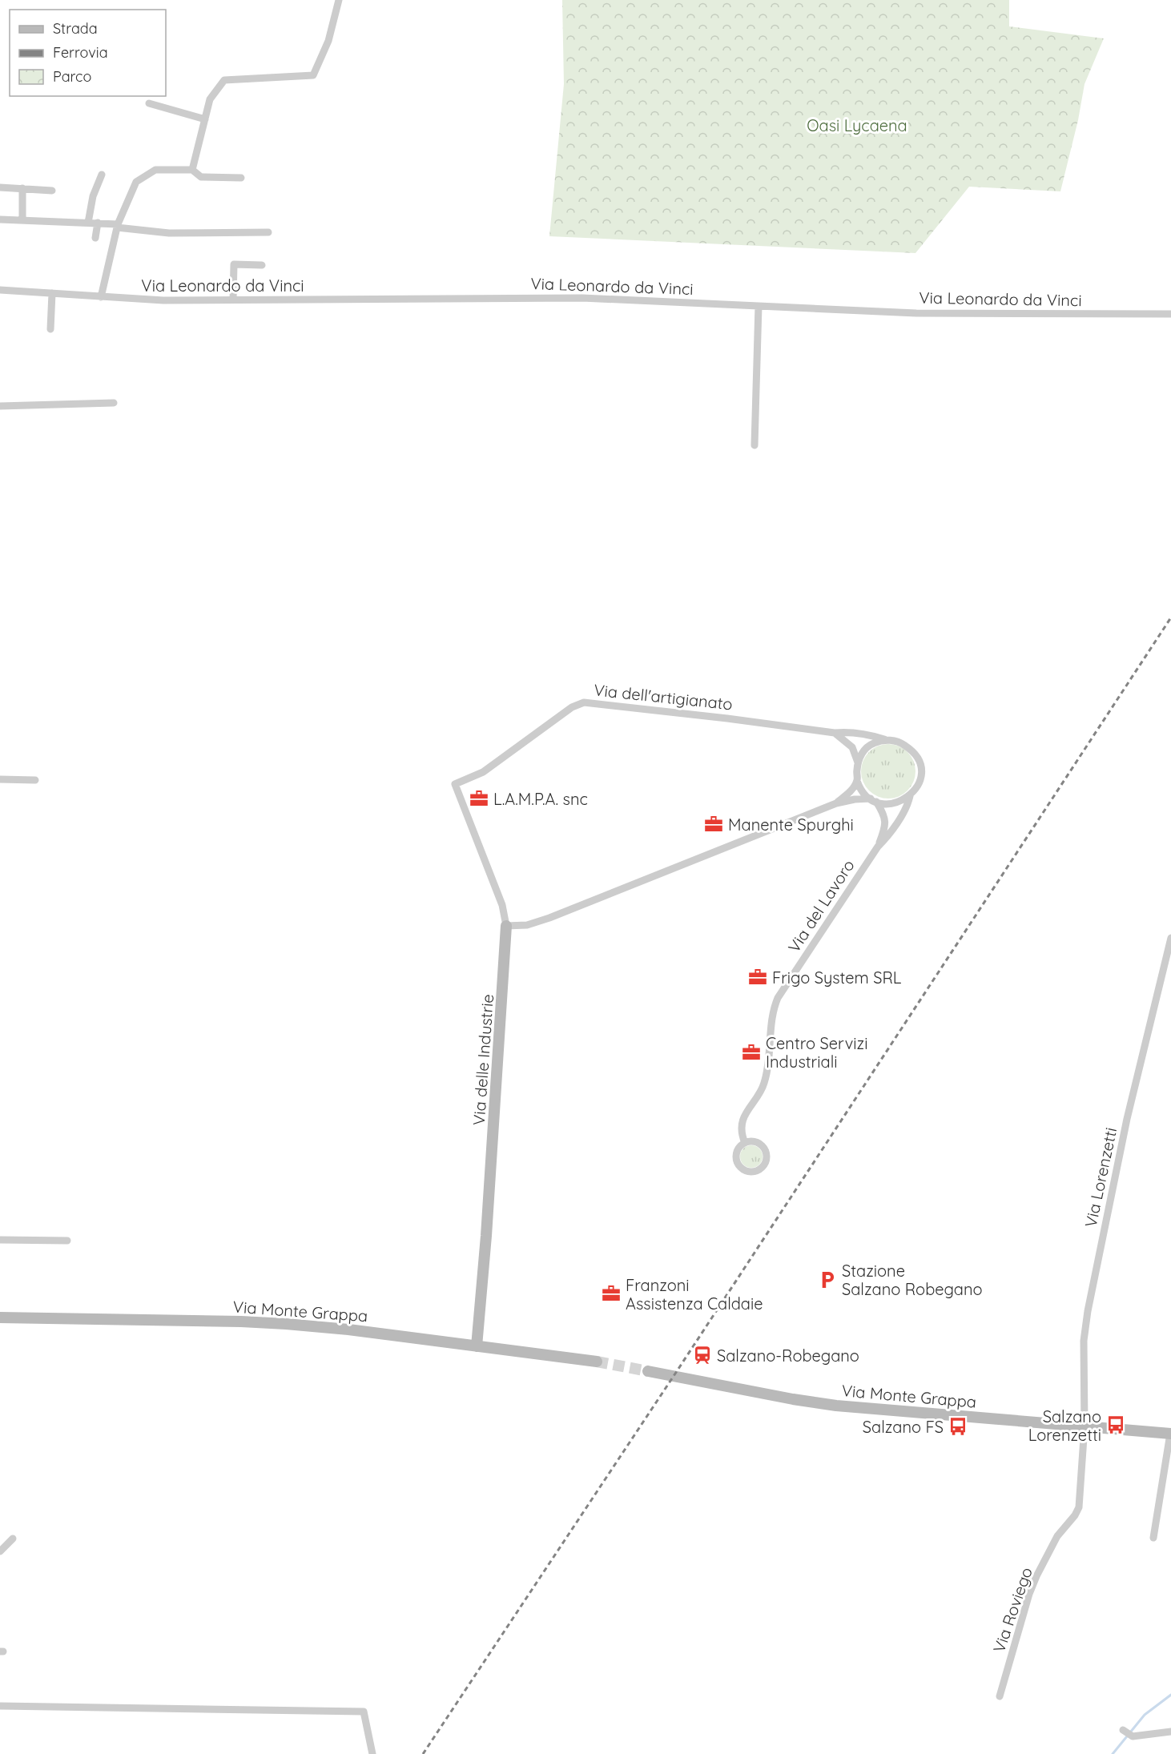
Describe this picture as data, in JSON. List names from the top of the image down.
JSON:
{
  "streets": {
    "street": [
      "Via Leonardo da Vinci",
      "Via dell'artigianato",
      "Via del Lavoro",
      "Via delle Industrie",
      "Via Lorenzetti",
      "Via Monte Grappa",
      "Via Roviego"
    ]
  },
  "crossings": [
    ["Via dell'artigianato", "Via del Lavoro"],
    ["Via dell'artigianato", "Via delle Industrie"],
    ["Via delle Industrie", "Via Monte Grappa"],
    ["Via Lorenzetti", "Via Monte Grappa"],
    ["Via Lorenzetti", "Via Roviego"],
    ["Via Monte Grappa", "Via Roviego"]
  ],
  "parks": ["Oasi Lycaena"],
  "places": {
    "office": [
      "L.A.M.P.A. snc",
      "Manente Spurghi",
      "Frigo System SRL",
      "Centro Servizi Industriali",
      "Franzoni Assistenza Caldaie"
    ],
    "parking": ["Stazione Salzano Robegano"],
    "station": ["Salzano-Robegano"],
    "bus stop": ["Salzano Lorenzetti", "Salzano FS"]
  },
  "legend": ["Strada", "Ferrovia", "Parco"]
}
